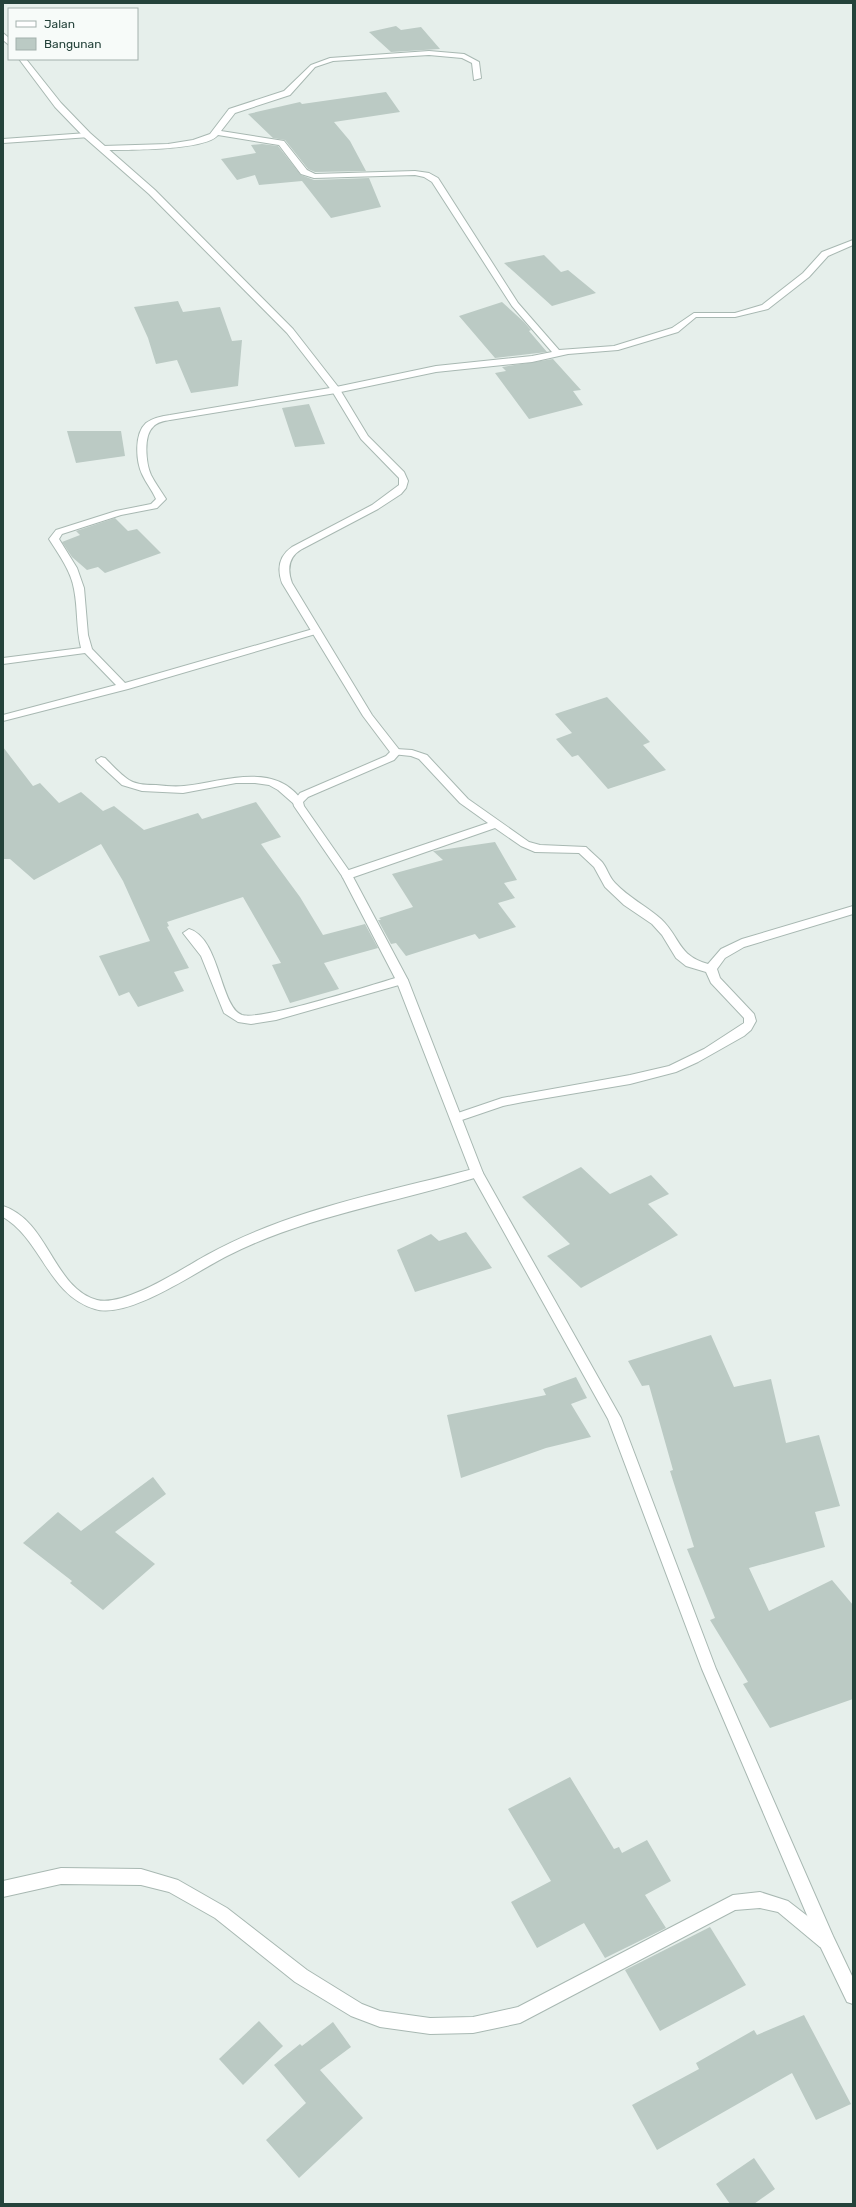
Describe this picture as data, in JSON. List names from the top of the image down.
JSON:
{
  "legend": ["Jalan", "Bangunan"]
}
